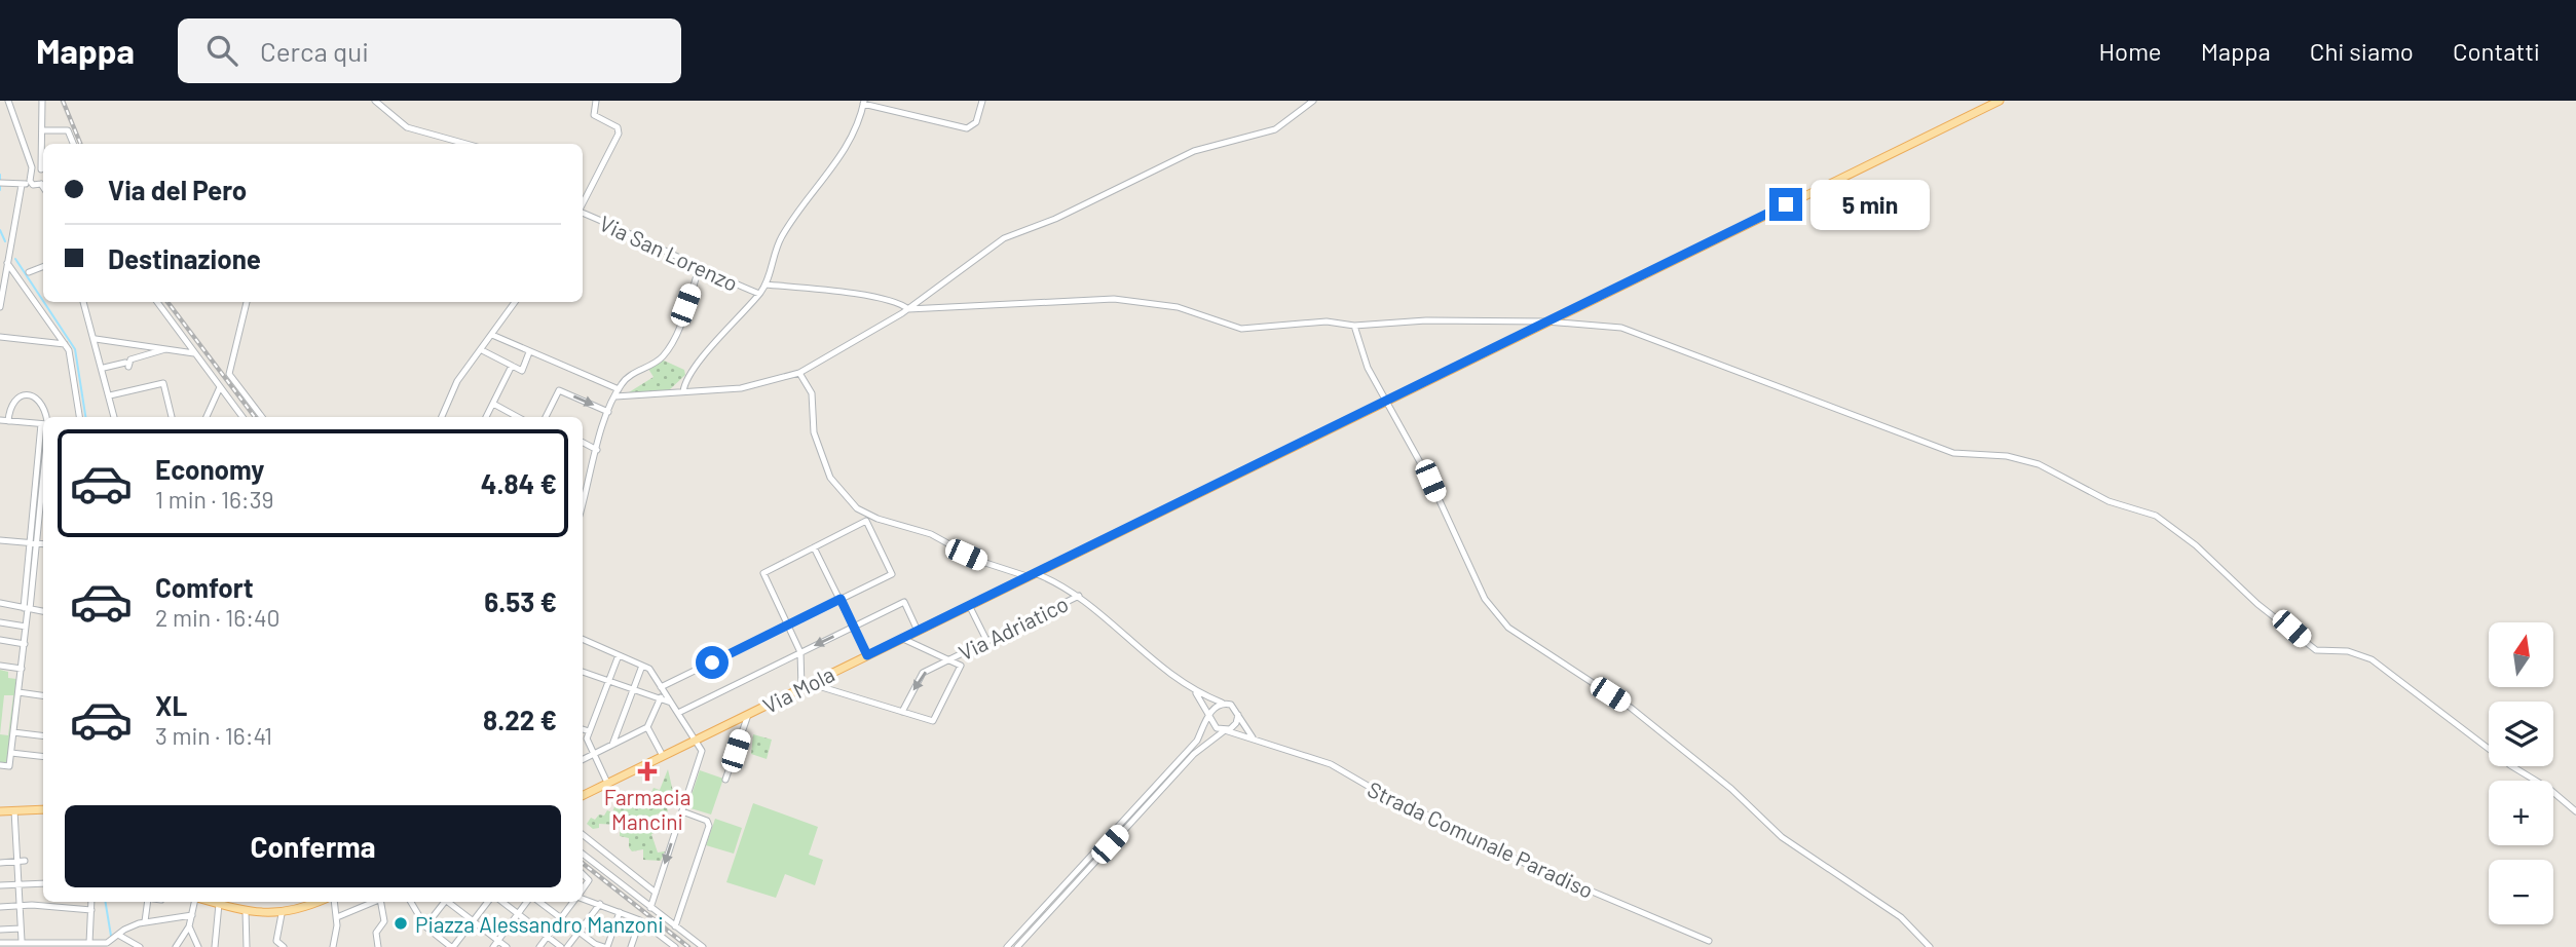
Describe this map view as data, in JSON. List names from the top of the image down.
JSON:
{
  "streets": {
    "main road": ["Via Mola"],
    "street": ["Via San Lorenzo", "Via Adriatico", "Strada Comunale Paradiso"]
  },
  "places": {
    "health": ["Farmacia Mancini"],
    "other": ["Piazza Alessandro Manzoni"]
  },
  "north": "top",
  "page": {
    "header": "Mappa",
    "search": "Cerca qui",
    "nav": [
      "Home",
      "Mappa",
      "Chi siamo",
      "Contatti"
    ],
    "banner": ["Via del Pero", "Destinazione"],
    "bubble": "5 min",
    "list": [
      {
        "name": "Economy",
        "note": "1 min · 16:39",
        "value": "4.84 €"
      },
      {
        "name": "Comfort",
        "note": "2 min · 16:40",
        "value": "6.53 €"
      },
      {
        "name": "XL",
        "note": "3 min · 16:41",
        "value": "8.22 €"
      }
    ],
    "map_buttons": ["+", "−"],
    "buttons": "Conferma"
  }
}
